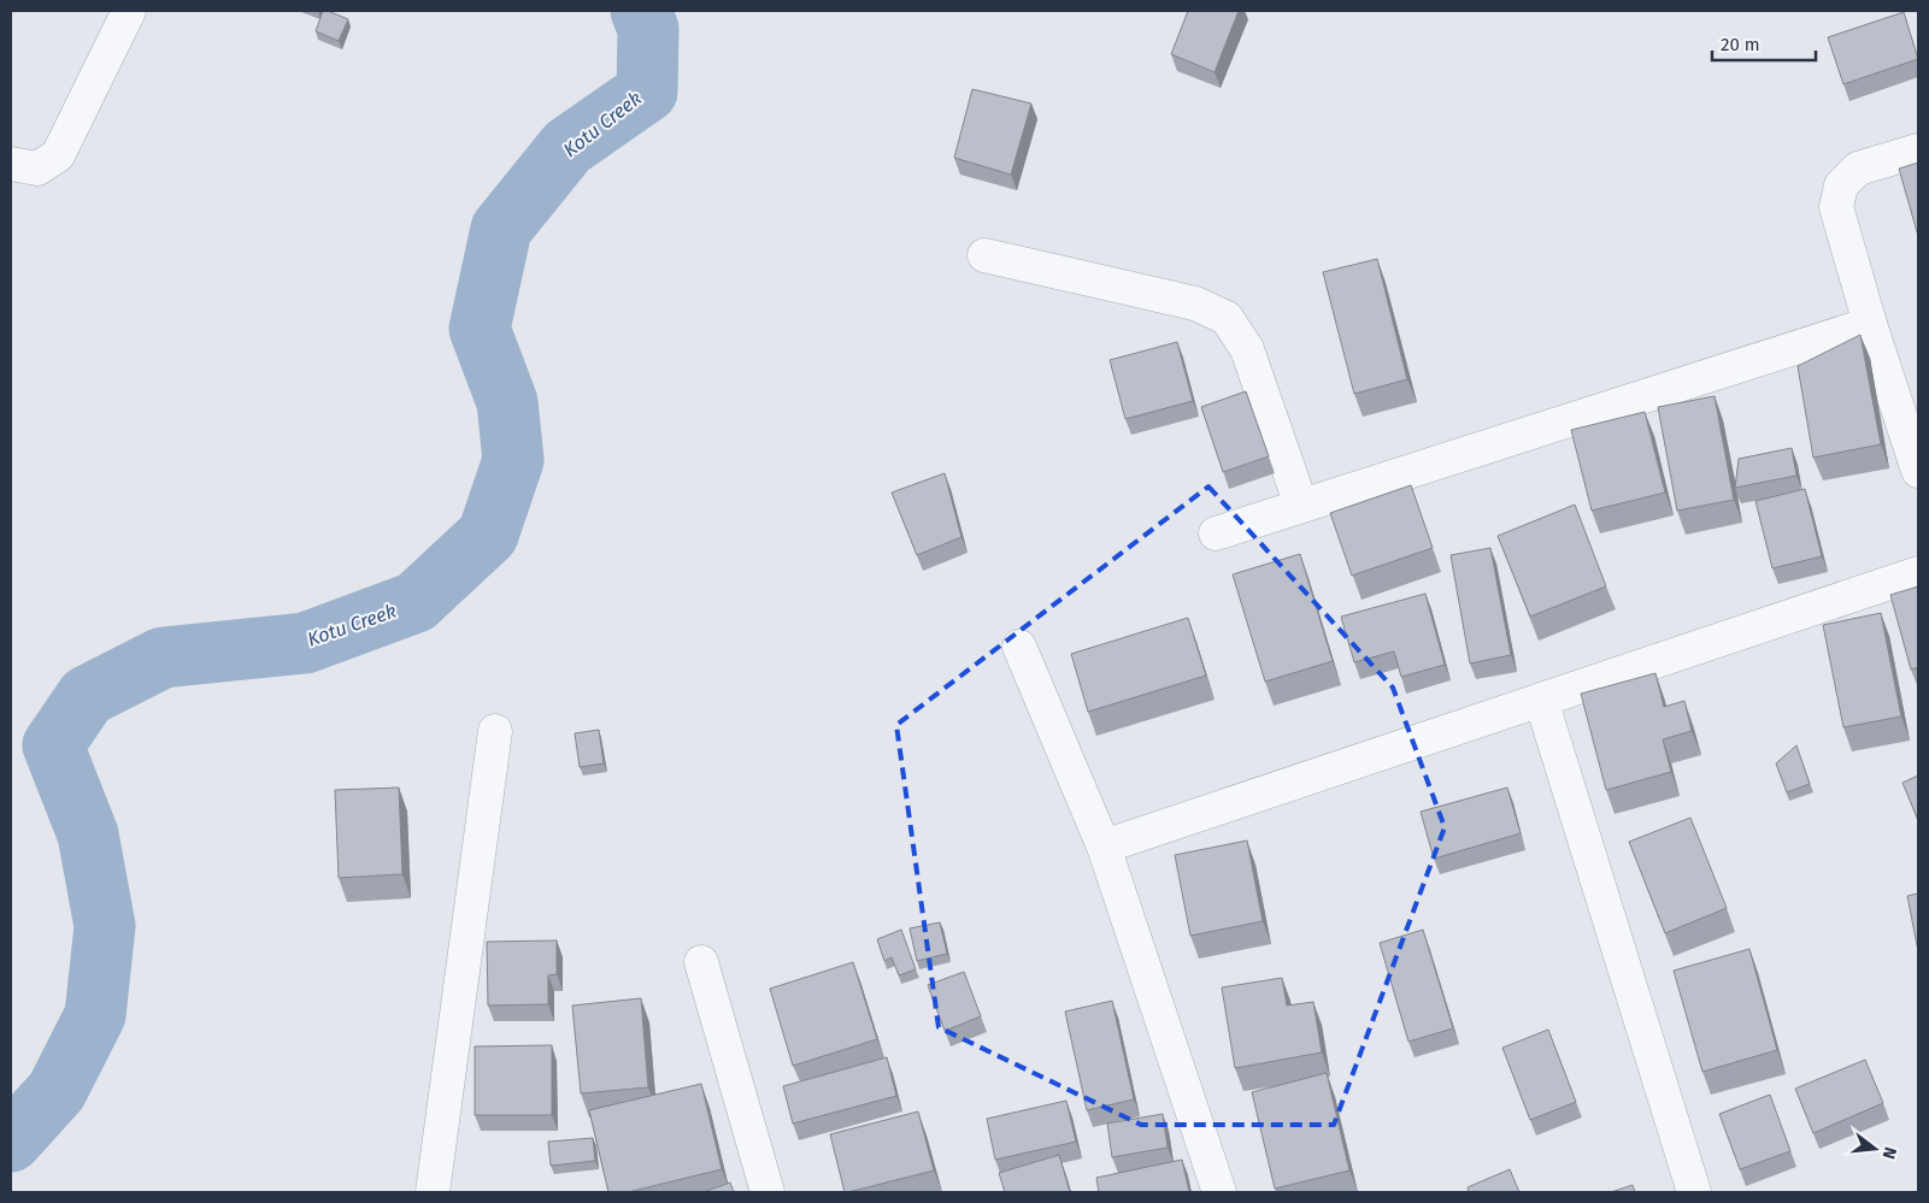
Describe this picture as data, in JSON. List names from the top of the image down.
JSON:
{
  "water": ["Kotu Creek"],
  "scale_bar": "20 m",
  "north": "right"
}
